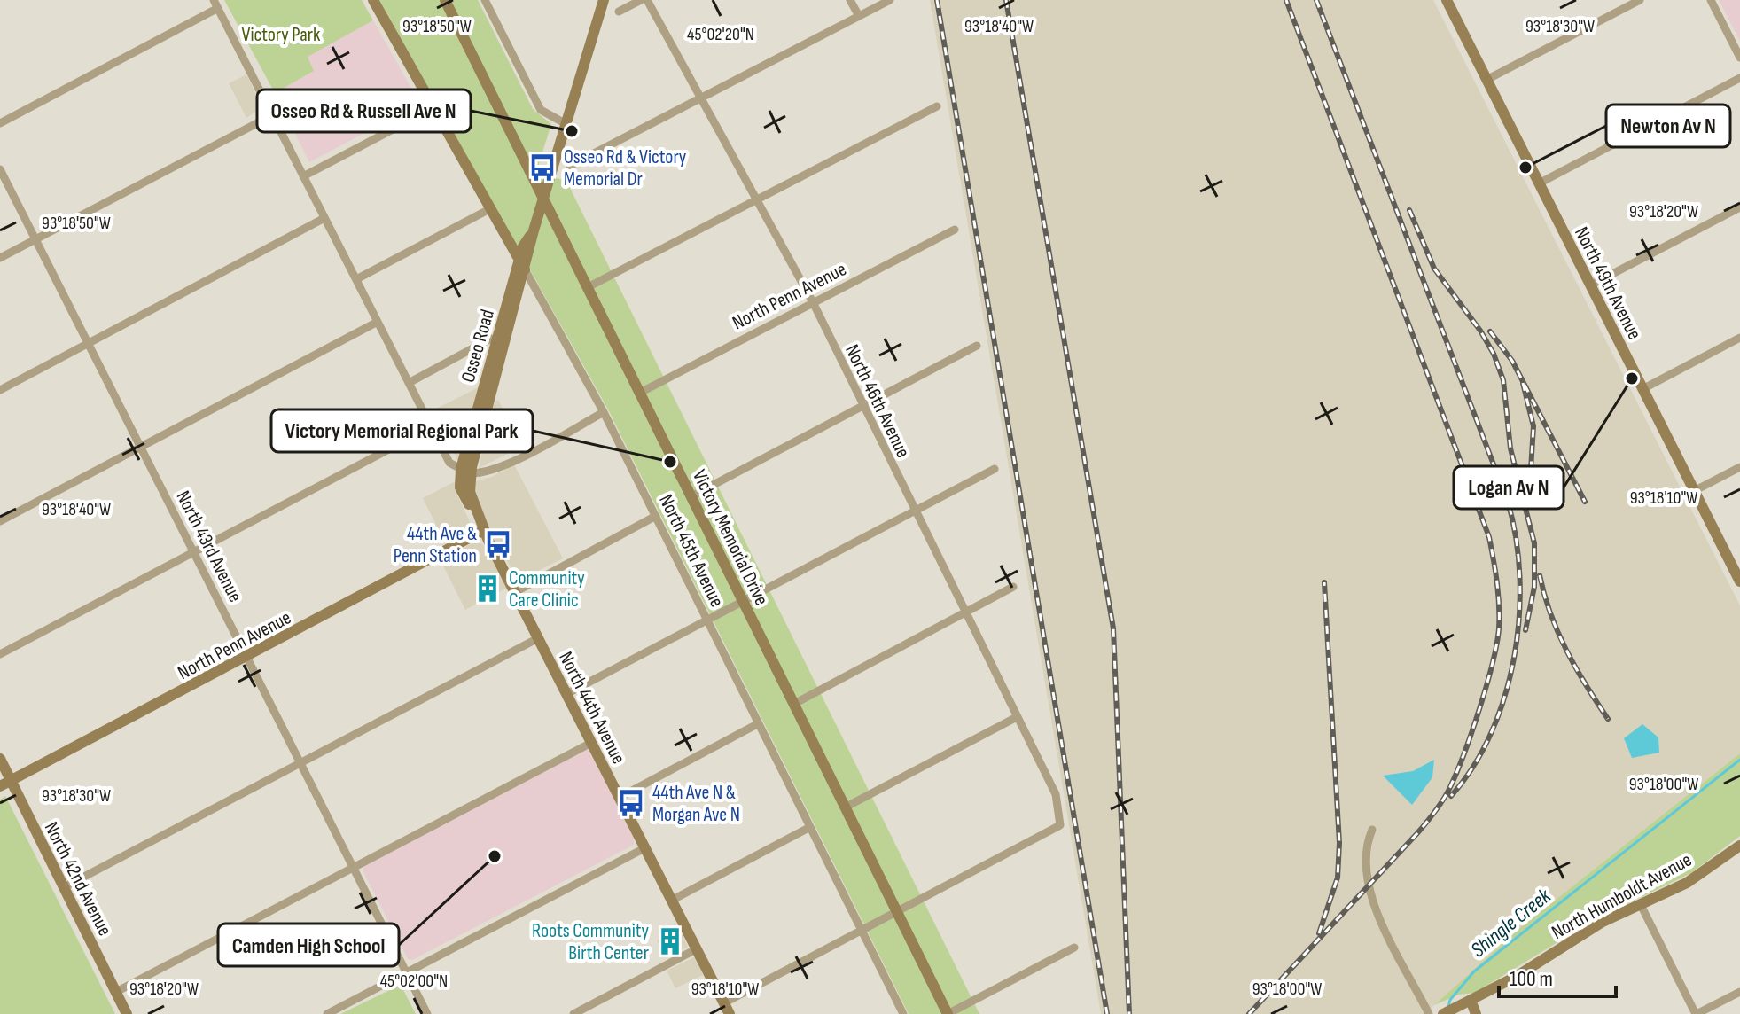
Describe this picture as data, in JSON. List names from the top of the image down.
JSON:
{
  "streets": {
    "street": [
      "North 49th Avenue",
      "North Penn Avenue",
      "Osseo Road",
      "North 46th Avenue",
      "Victory Memorial Drive",
      "North 43rd Avenue",
      "North 45th Avenue",
      "North 44th Avenue",
      "North 42nd Avenue",
      "North Humboldt Avenue"
    ]
  },
  "crossings": [
    ["North Penn Avenue", "Osseo Road"],
    ["North Penn Avenue", "North 46th Avenue"],
    ["North Penn Avenue", "Victory Memorial Drive"],
    ["North Penn Avenue", "North 43rd Avenue"],
    ["North Penn Avenue", "North 44th Avenue"],
    ["North Penn Avenue", "North 42nd Avenue"],
    ["Osseo Road", "Victory Memorial Drive"],
    ["Osseo Road", "North 45th Avenue"],
    ["Osseo Road", "North 44th Avenue"],
    ["North 46th Avenue", "Victory Memorial Drive"]
  ],
  "water": ["Shingle Creek"],
  "parks": ["Victory Park"],
  "places": {
    "other": [
      "Osseo Rd & Russell Ave N",
      "Newton Av N",
      "Logan Av N",
      "Victory Memorial Regional Park",
      "Camden High School"
    ],
    "bus stop": ["Osseo Rd & Victory Memorial Dr", "44th Ave & Penn Station", "44th Ave N & Morgan Ave N"],
    "building": ["Community Care Clinic", "Roots Community Birth Center"]
  },
  "scale_bar": "100 m",
  "coordinates": [
    "93°18'50\"W",
    "93°18'40\"W",
    "93°18'30\"W",
    "45°02'20\"N",
    "93°18'20\"W",
    "93°18'10\"W",
    "93°18'00\"W",
    "45°02'00\"N"
  ]
}
